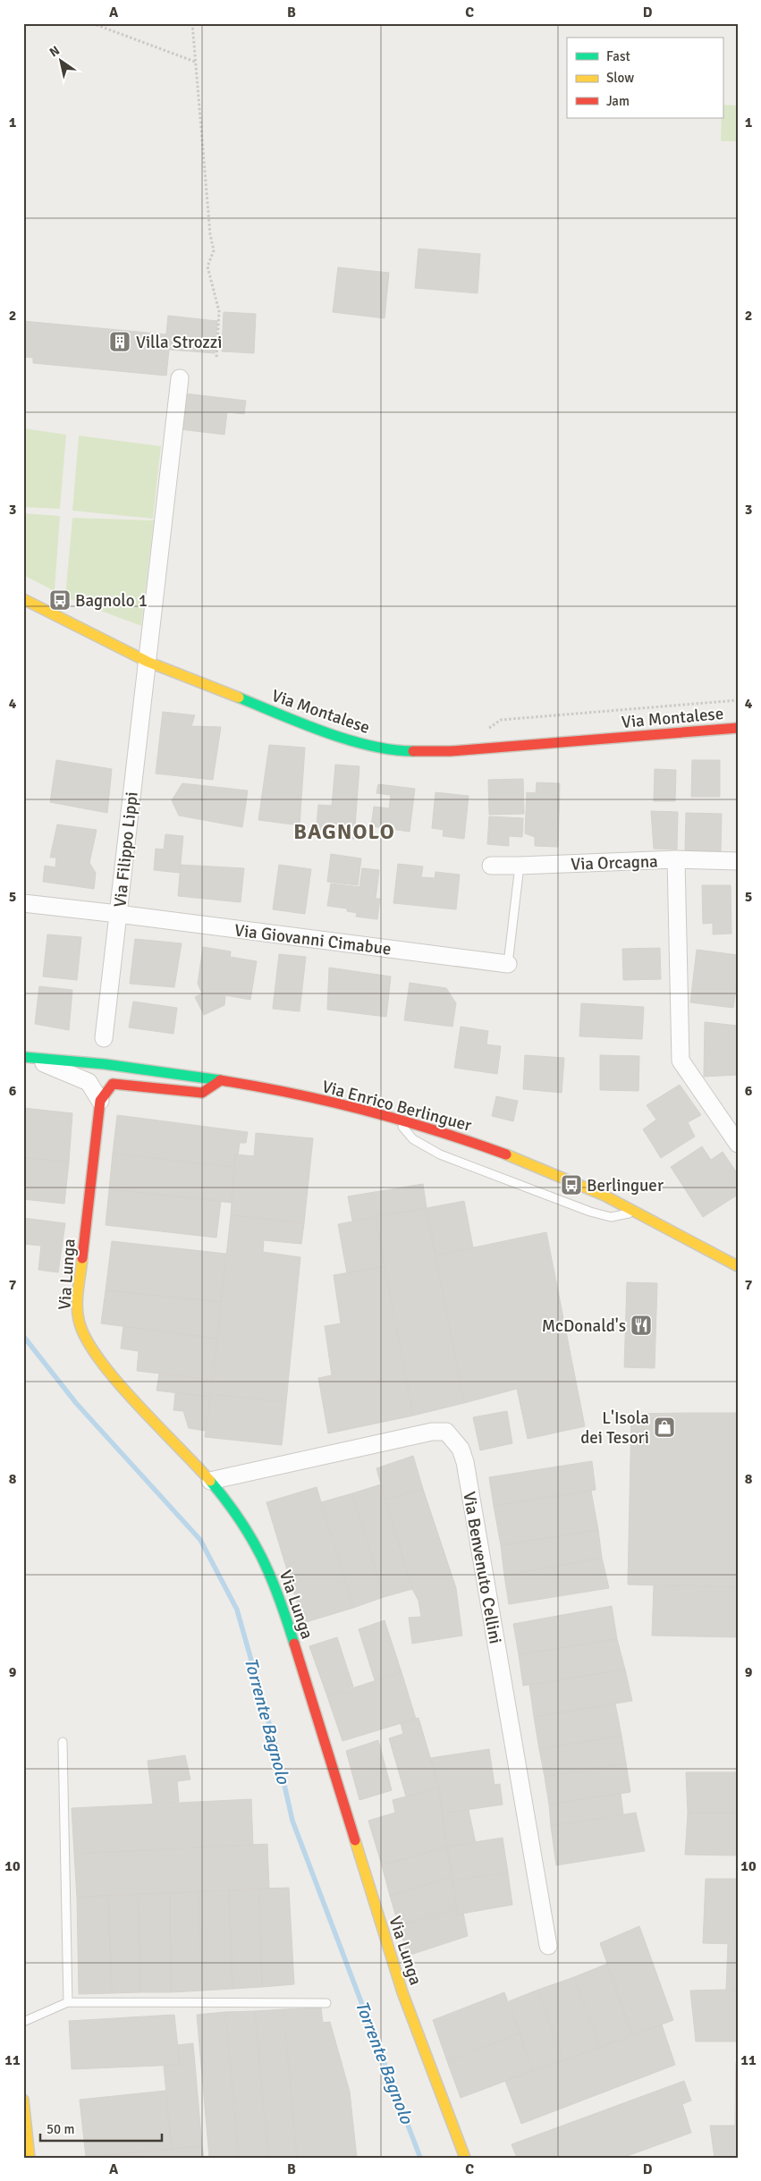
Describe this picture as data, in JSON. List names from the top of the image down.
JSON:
{
  "streets": {
    "street": [
      "Via Montalese",
      "Via Filippo Lippi",
      "Via Orcagna",
      "Via Giovanni Cimabue",
      "Via Enrico Berlinguer",
      "Via Lunga",
      "Via Benvenuto Cellini"
    ]
  },
  "crossings": [
    ["Via Montalese", "Via Filippo Lippi"],
    ["Via Filippo Lippi", "Via Giovanni Cimabue"],
    ["Via Lunga", "Via Benvenuto Cellini"]
  ],
  "districts": ["BAGNOLO"],
  "water": ["Torrente Bagnolo"],
  "places": {
    "building": ["Villa Strozzi"],
    "bus stop": ["Bagnolo 1", "Berlinguer"],
    "restaurant": ["McDonald's"],
    "shop": ["L'Isola dei Tesori"]
  },
  "legend": ["Fast", "Slow", "Jam"],
  "scale_bar": "50 m",
  "north": "top left",
  "grid": {
    "columns": [
      "A",
      "B",
      "C",
      "D"
    ],
    "rows": [
      "1",
      "2",
      "3",
      "4",
      "5",
      "6",
      "7",
      "8",
      "9",
      "10",
      "11"
    ]
  }
}
